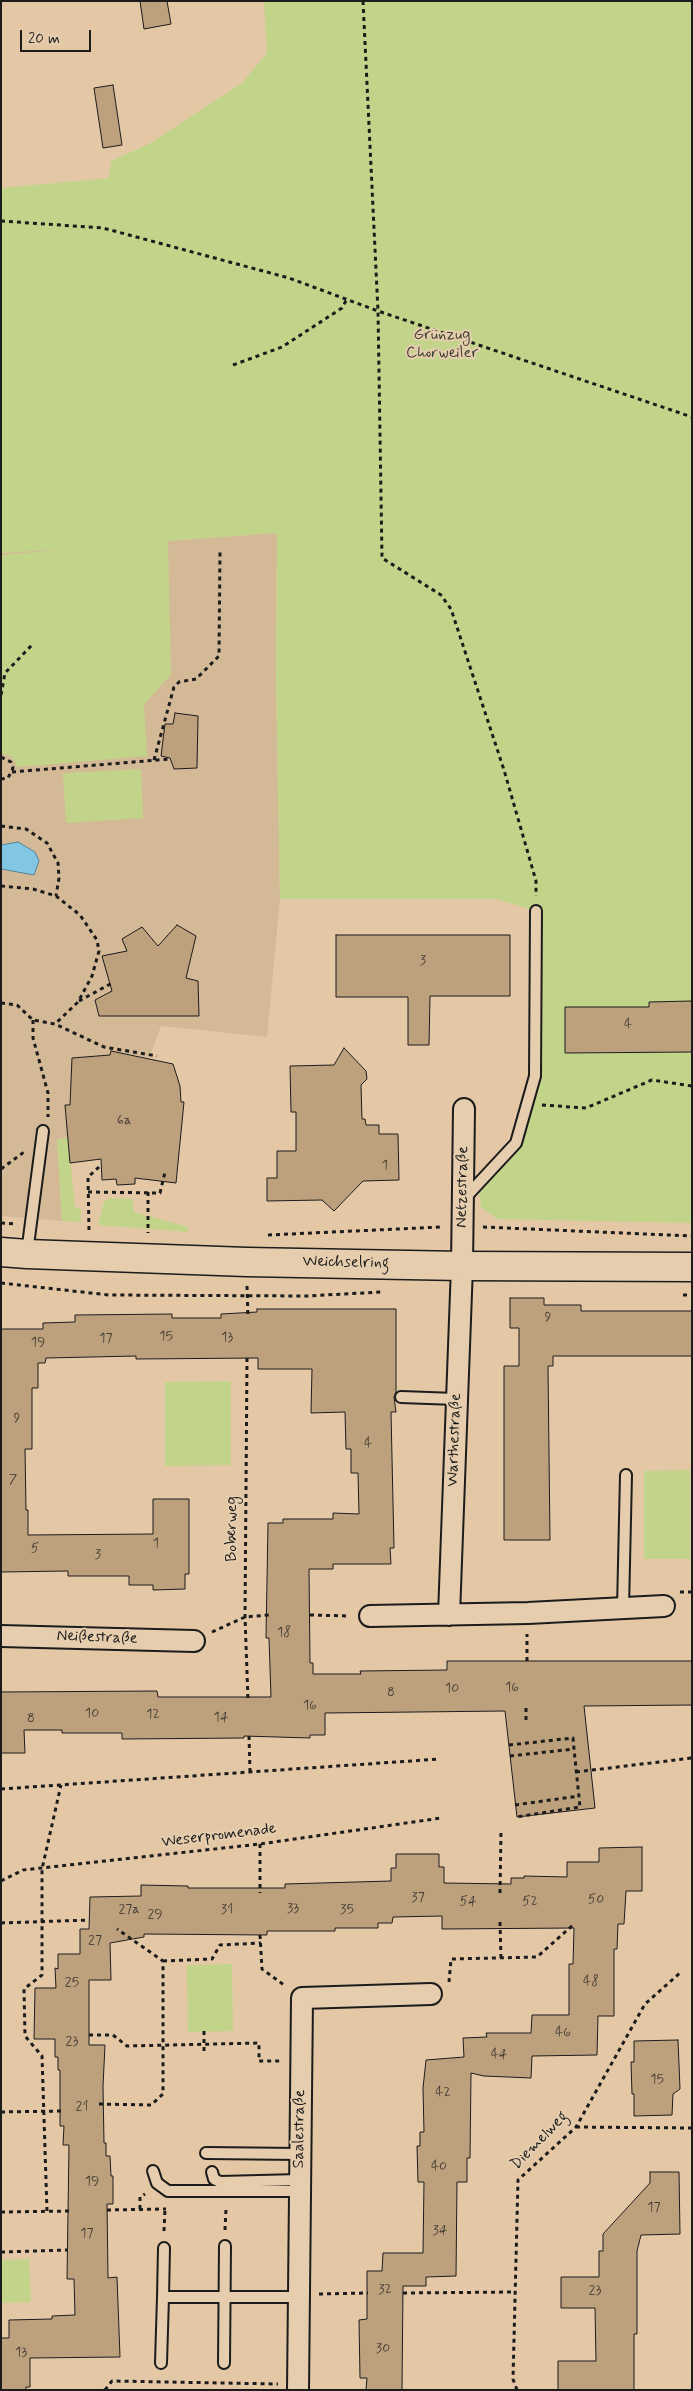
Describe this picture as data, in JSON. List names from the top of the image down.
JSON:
{
  "streets": {
    "street": [
      "Netzestraße",
      "Weichselring",
      "Warthestraße",
      "Neißestraße",
      "Saalestraße"
    ],
    "path": ["Boberweg", "Weserpromenade", "Diemelweg"]
  },
  "crossings": [
    ["Netzestraße", "Weichselring"],
    ["Netzestraße", "Warthestraße"],
    ["Weichselring", "Warthestraße"]
  ],
  "parks": ["Grünzug Chorweiler"],
  "house_numbers": [
    "3",
    "4",
    "6a",
    "1",
    "9",
    "15",
    "13",
    "17",
    "19",
    "9",
    "4",
    "7",
    "1",
    "5",
    "3",
    "18",
    "16",
    "10",
    "8",
    "16",
    "10",
    "12",
    "14",
    "8",
    "37",
    "50",
    "54",
    "52",
    "33",
    "27a",
    "31",
    "35",
    "29",
    "27",
    "48",
    "25",
    "46",
    "23",
    "44",
    "15",
    "42",
    "21",
    "40",
    "19",
    "17",
    "34",
    "17",
    "32",
    "23",
    "30",
    "13"
  ],
  "scale_bar": "20 m"
}
